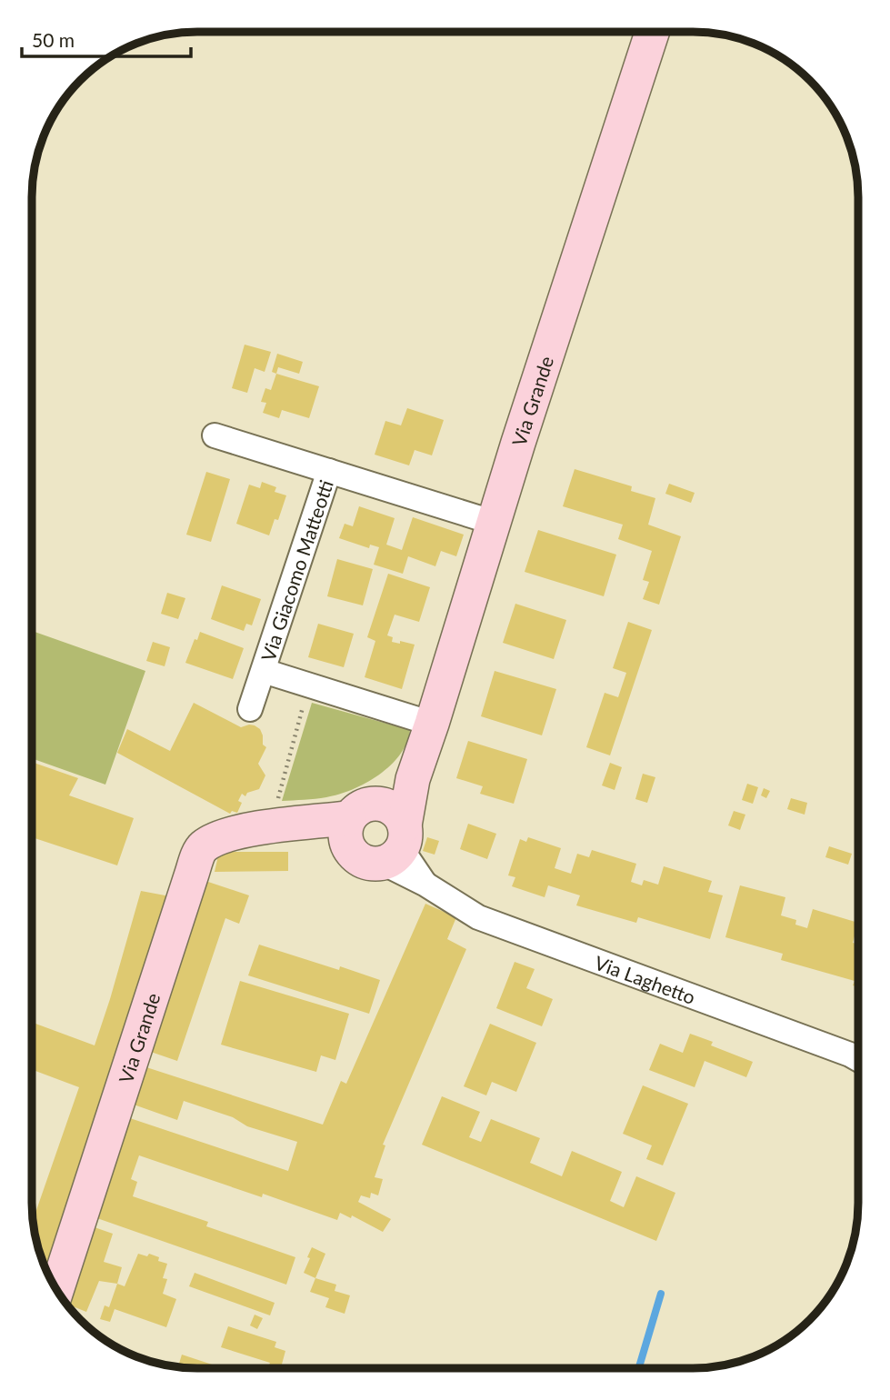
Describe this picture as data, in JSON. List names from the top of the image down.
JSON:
{
  "streets": {
    "street": ["Via Grande", "Via Giacomo Matteotti", "Via Laghetto"]
  },
  "crossings": [
    ["Via Grande", "Via Giacomo Matteotti"],
    ["Via Grande", "Via Laghetto"]
  ],
  "scale_bar": "50 m"
}
